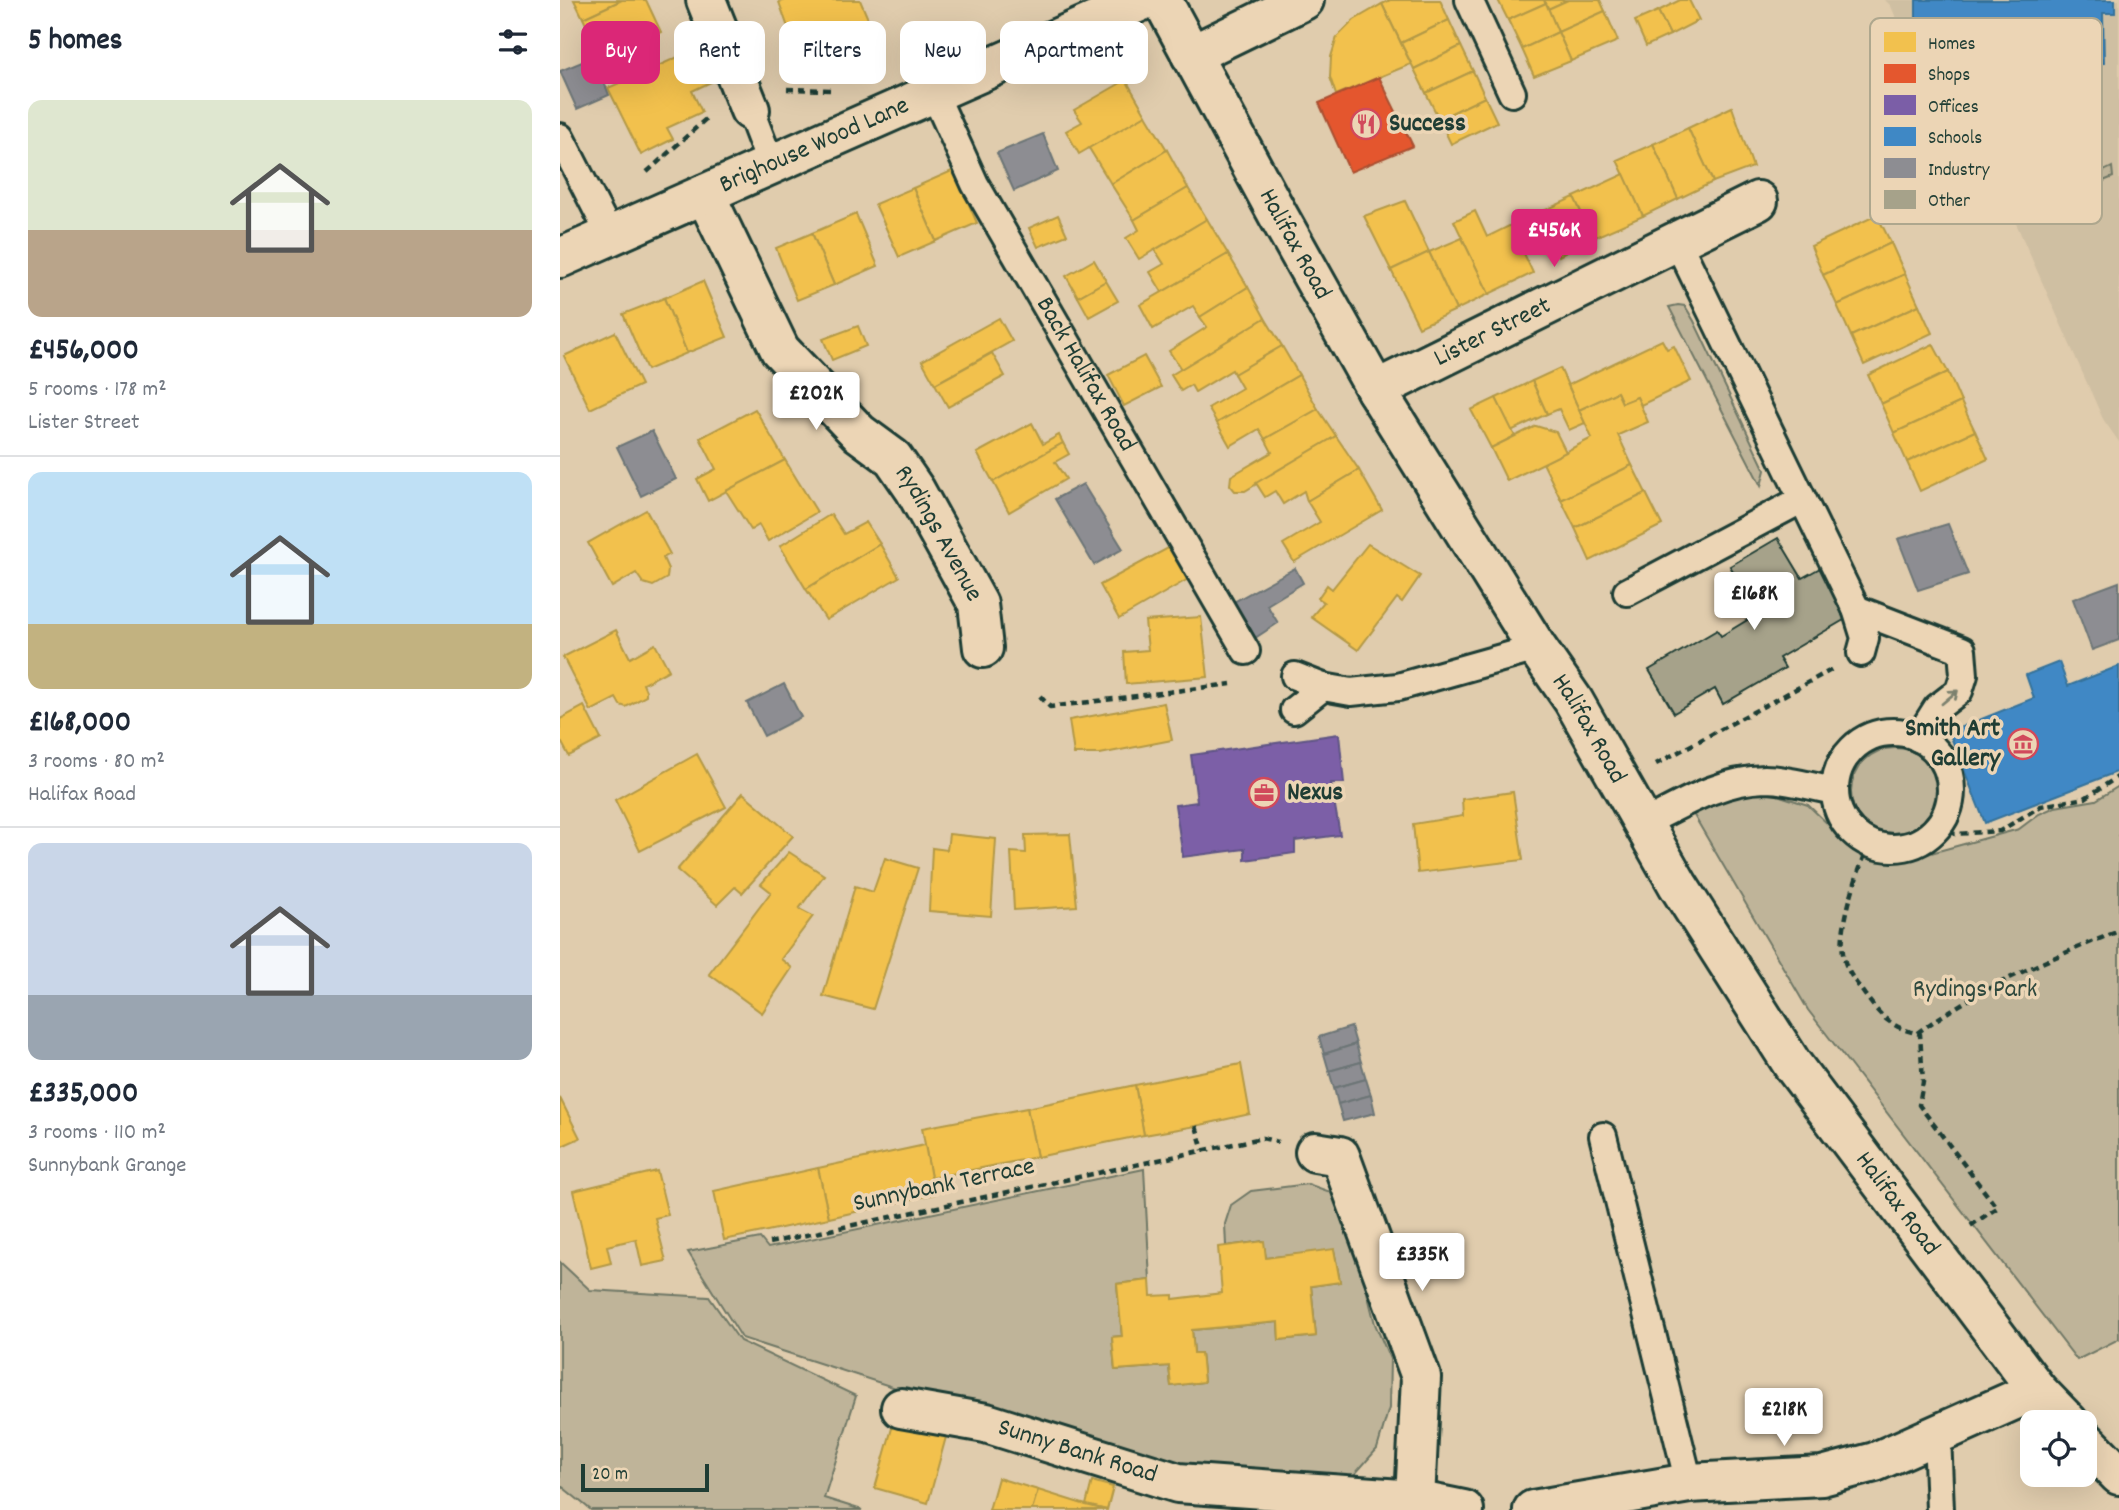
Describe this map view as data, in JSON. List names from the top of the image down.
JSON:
{
  "streets": {
    "street": [
      "Brighouse Wood Lane",
      "Halifax Road",
      "Lister Street",
      "Rydings Avenue",
      "Sunny Bank Road"
    ],
    "lane": ["Back Halifax Road"],
    "path": ["Sunnybank Terrace"]
  },
  "crossings": [
    ["Brighouse Wood Lane", "Back Halifax Road"],
    ["Brighouse Wood Lane", "Rydings Avenue"],
    ["Halifax Road", "Lister Street"]
  ],
  "parks": ["Rydings Park"],
  "places": {
    "restaurant": ["Success"],
    "museum": ["Smith Art Gallery"],
    "office": ["Nexus"]
  },
  "legend": [
    "Homes",
    "Shops",
    "Offices",
    "Schools",
    "Industry",
    "Other"
  ],
  "scale_bar": "20 m",
  "page": {
    "heading": "5 homes",
    "chip": [
      "Buy",
      "Rent",
      "Filters",
      "New",
      "Apartment"
    ],
    "list": [
      {
        "name": "£456,000",
        "note": "5 rooms · 178 m² · Lister Street"
      },
      {
        "name": "£168,000",
        "note": "3 rooms · 80 m² · Halifax Road"
      },
      {
        "name": "£335,000",
        "note": "3 rooms · 110 m² · Sunnybank Grange"
      }
    ],
    "price": [
      "£456K",
      "£202K",
      "£168K",
      "£335K",
      "£218K"
    ],
    "scale": "20 m"
  }
}
